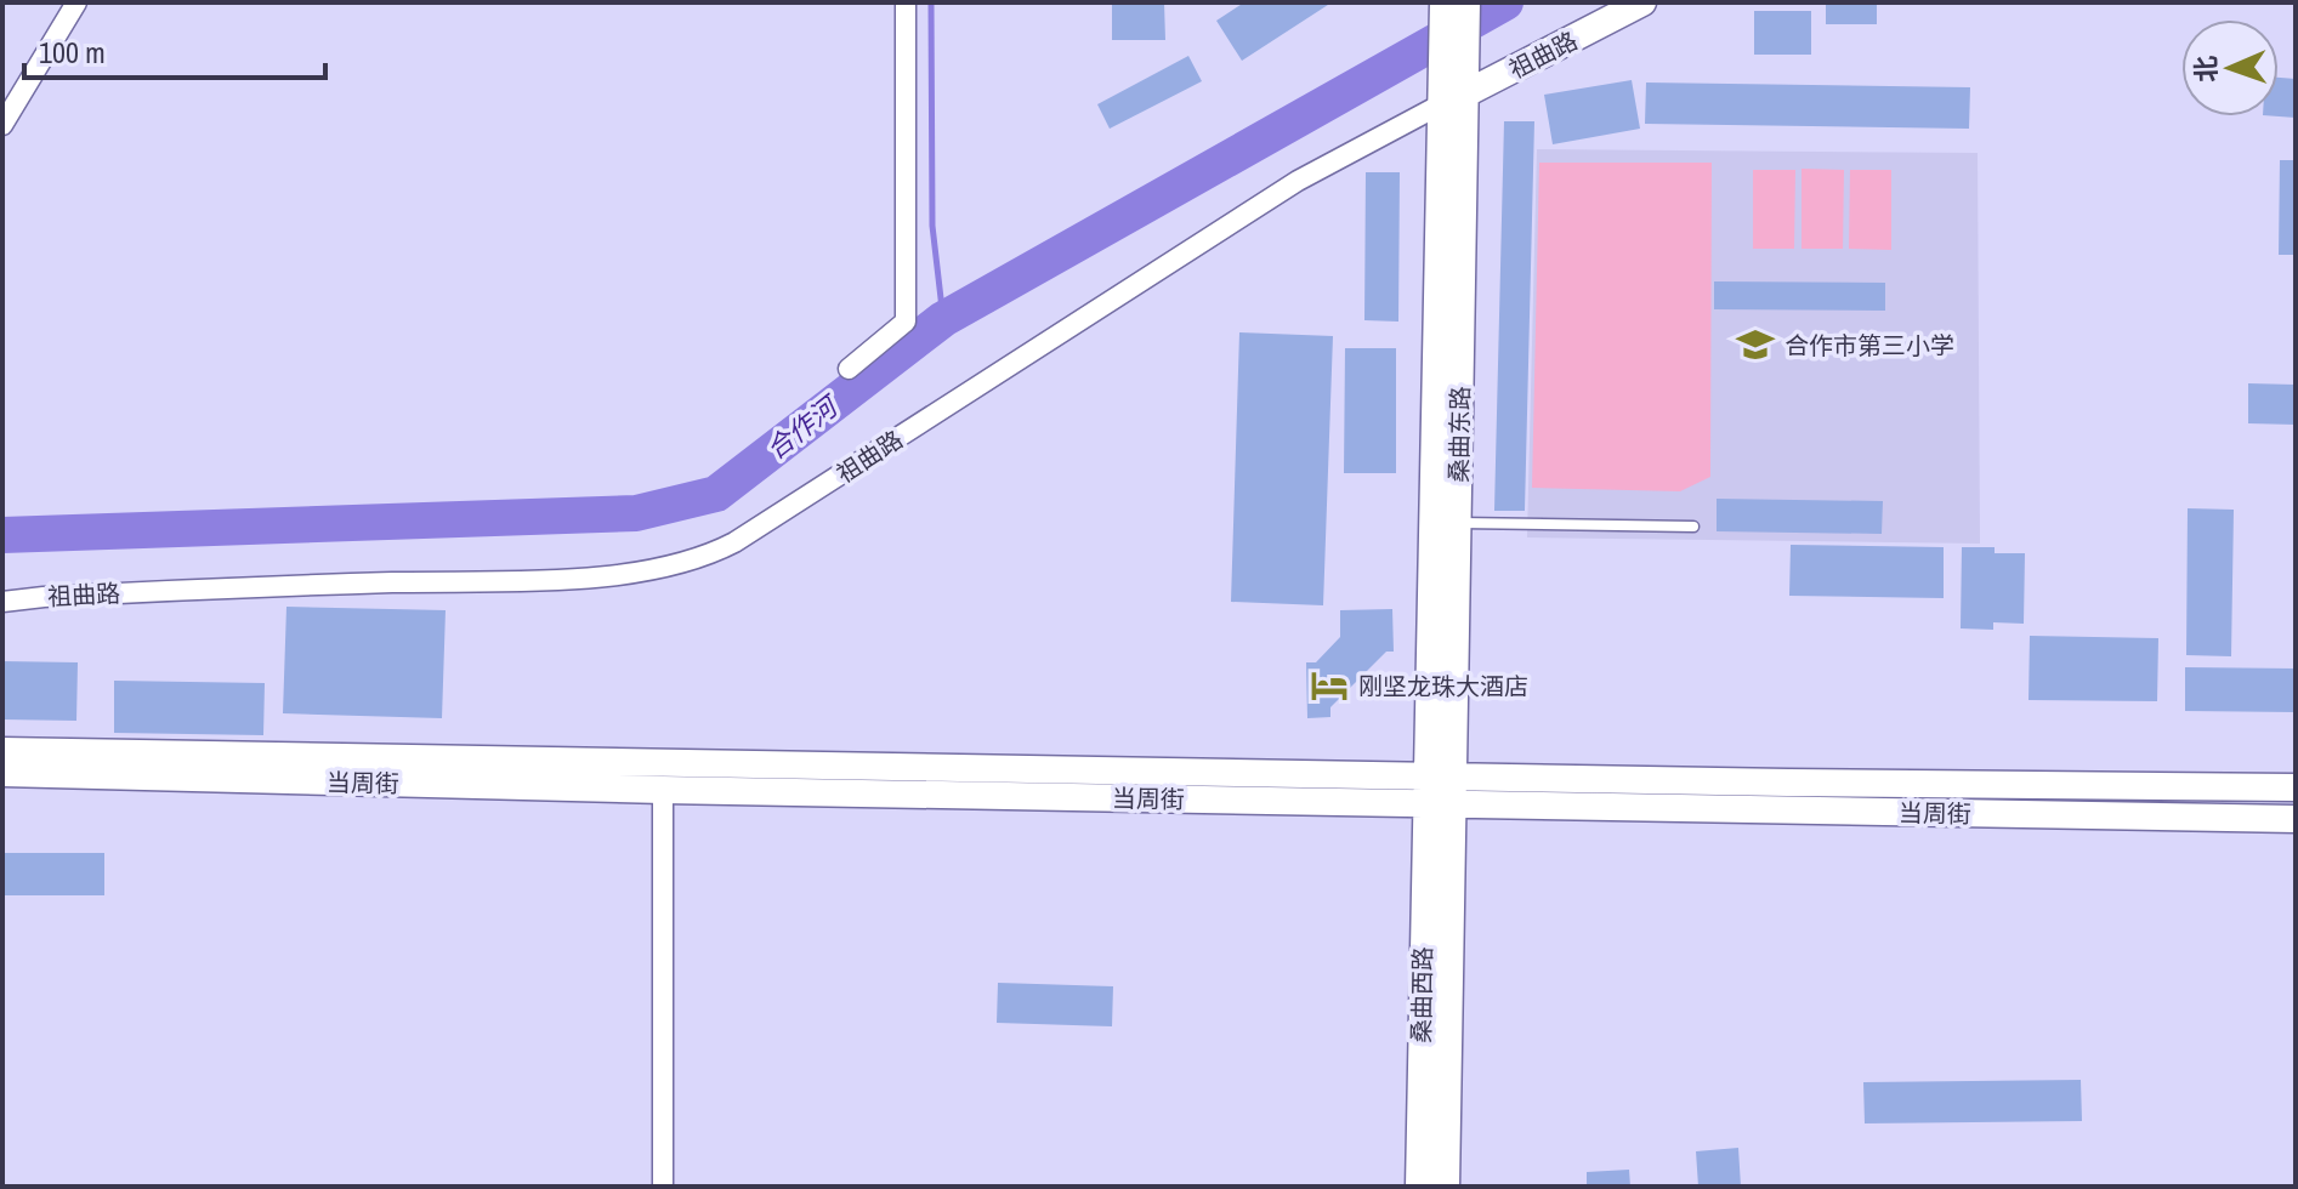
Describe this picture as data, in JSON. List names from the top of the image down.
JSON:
{
  "streets": {
    "main road": [
      "祖曲路",
      "桑曲东路",
      "当周街",
      "桑曲西路"
    ]
  },
  "crossings": [
    ["祖曲路", "桑曲东路"],
    ["桑曲东路", "当周街"],
    ["桑曲东路", "桑曲西路"],
    ["当周街", "桑曲西路"]
  ],
  "water": ["合作河"],
  "places": {
    "school or university": ["合作市第三小学"],
    "hotel": ["刚坚龙珠大酒店"]
  },
  "scale_bar": "100 m",
  "north": "left"
}
